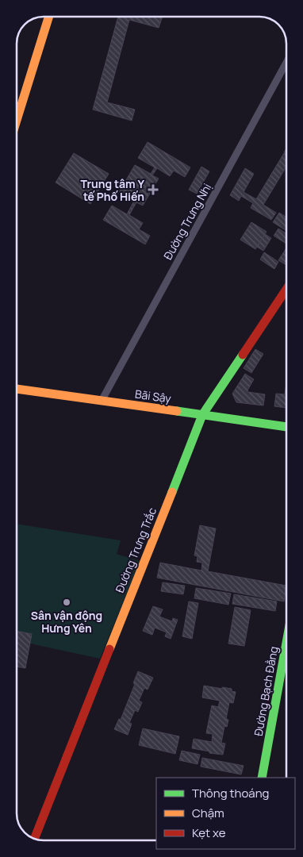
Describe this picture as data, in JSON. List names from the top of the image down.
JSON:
{
  "streets": {
    "street": [
      "Đường Trưng Nhị",
      "Bãi Sậy",
      "Đường Trưng Trắc",
      "Đường Bạch Đằng"
    ]
  },
  "crossings": [
    ["Đường Trưng Nhị", "Bãi Sậy"],
    ["Bãi Sậy", "Đường Trưng Trắc"]
  ],
  "places": {
    "health": ["Trung tâm Y tế Phố Hiến"],
    "other": ["Sân vận động Hưng Yên"]
  },
  "legend": ["Thông thoáng", "Chậm", "Kẹt xe"]
}
